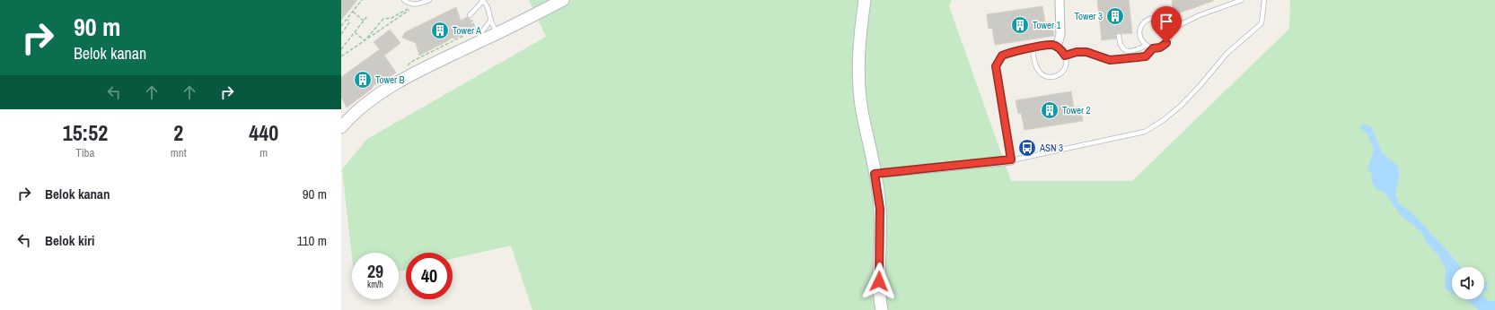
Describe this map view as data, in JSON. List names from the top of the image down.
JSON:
{
  "places": {
    "building": [
      "Tower 3",
      "Tower 1",
      "Tower A",
      "Tower B",
      "Tower 2"
    ],
    "bus stop": ["ASN 3"]
  },
  "page": {
    "turn": ["90 m", "Belok kanan"],
    "eta": [
      "15:52",
      "Tiba",
      "2",
      "mnt",
      "440",
      "m"
    ],
    "list": [
      {
        "name": "Belok kanan",
        "value": "90 m"
      },
      {
        "name": "Belok kiri",
        "value": "110 m"
      }
    ],
    "speed": "29 km/h",
    "limit": "40"
  }
}
